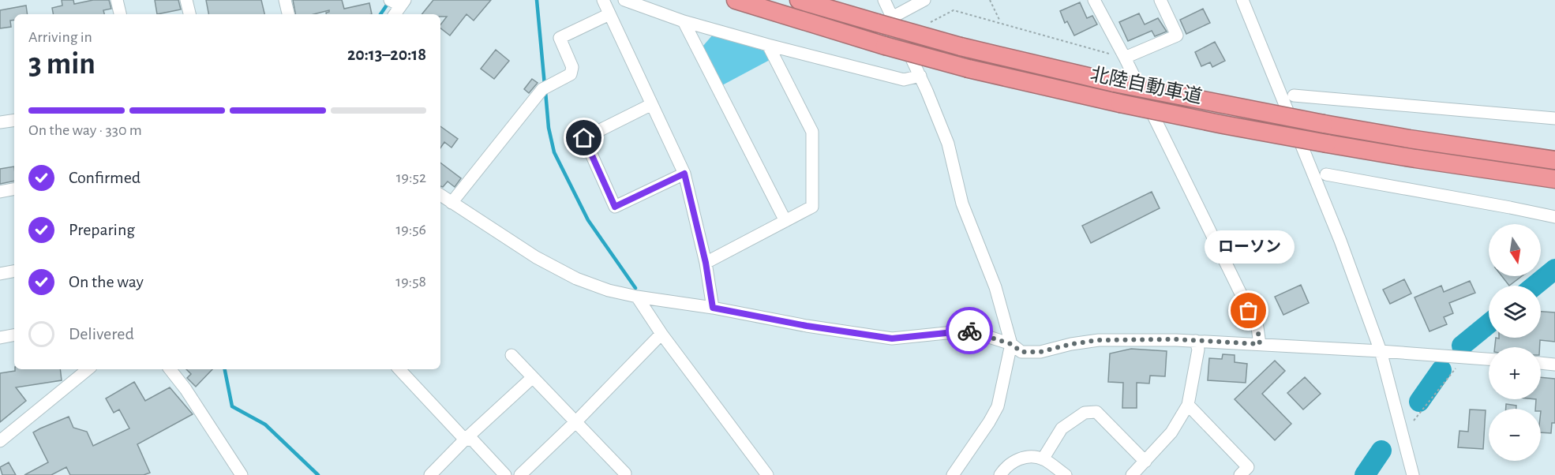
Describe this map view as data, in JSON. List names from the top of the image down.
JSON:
{
  "streets": {
    "highway": ["北陸自動車道"]
  },
  "places": ["ローソン"],
  "north": "bottom",
  "page": {
    "heading": ["3 min", "Arriving in", "20:13–20:18"],
    "bar": "On the way · 330 m",
    "list": [
      ["Confirmed", "19:52"],
      ["Preparing", "19:56"],
      ["On the way", "19:58"],
      "Delivered"
    ],
    "map_buttons": ["+", "−"],
    "bubble": "ローソン"
  }
}
